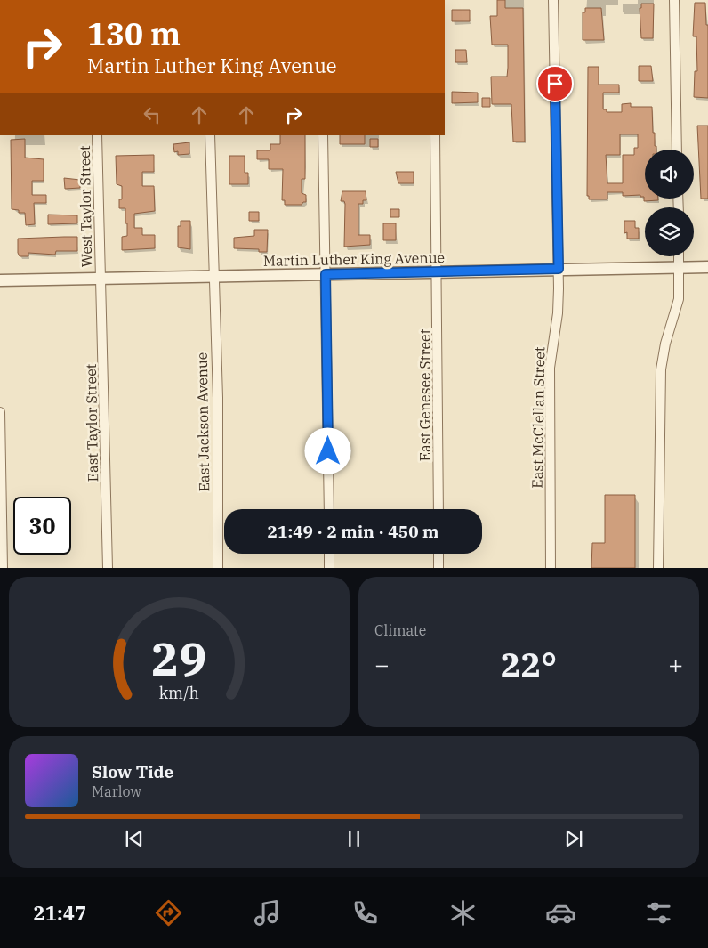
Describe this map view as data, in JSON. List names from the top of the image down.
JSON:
{
  "streets": {
    "street": [
      "West Taylor Street",
      "Martin Luther King Avenue",
      "East Genesee Street",
      "East McClellan Street",
      "East Jackson Avenue",
      "East Taylor Street"
    ]
  },
  "crossings": [
    ["West Taylor Street", "Martin Luther King Avenue"],
    ["West Taylor Street", "East Taylor Street"],
    ["Martin Luther King Avenue", "East Genesee Street"],
    ["Martin Luther King Avenue", "East McClellan Street"],
    ["Martin Luther King Avenue", "East Jackson Avenue"],
    ["Martin Luther King Avenue", "East Taylor Street"]
  ],
  "page": {
    "turn": ["130 m", "Martin Luther King Avenue"],
    "limit": "30",
    "trip": "21:49 · 2 min · 450 m",
    "tile": "Climate",
    "heat": ["−", "22°", "+"],
    "song": ["Slow Tide", "Marlow"],
    "tabs": "21:47",
    "gauge": ["29", "km/h"]
  }
}
